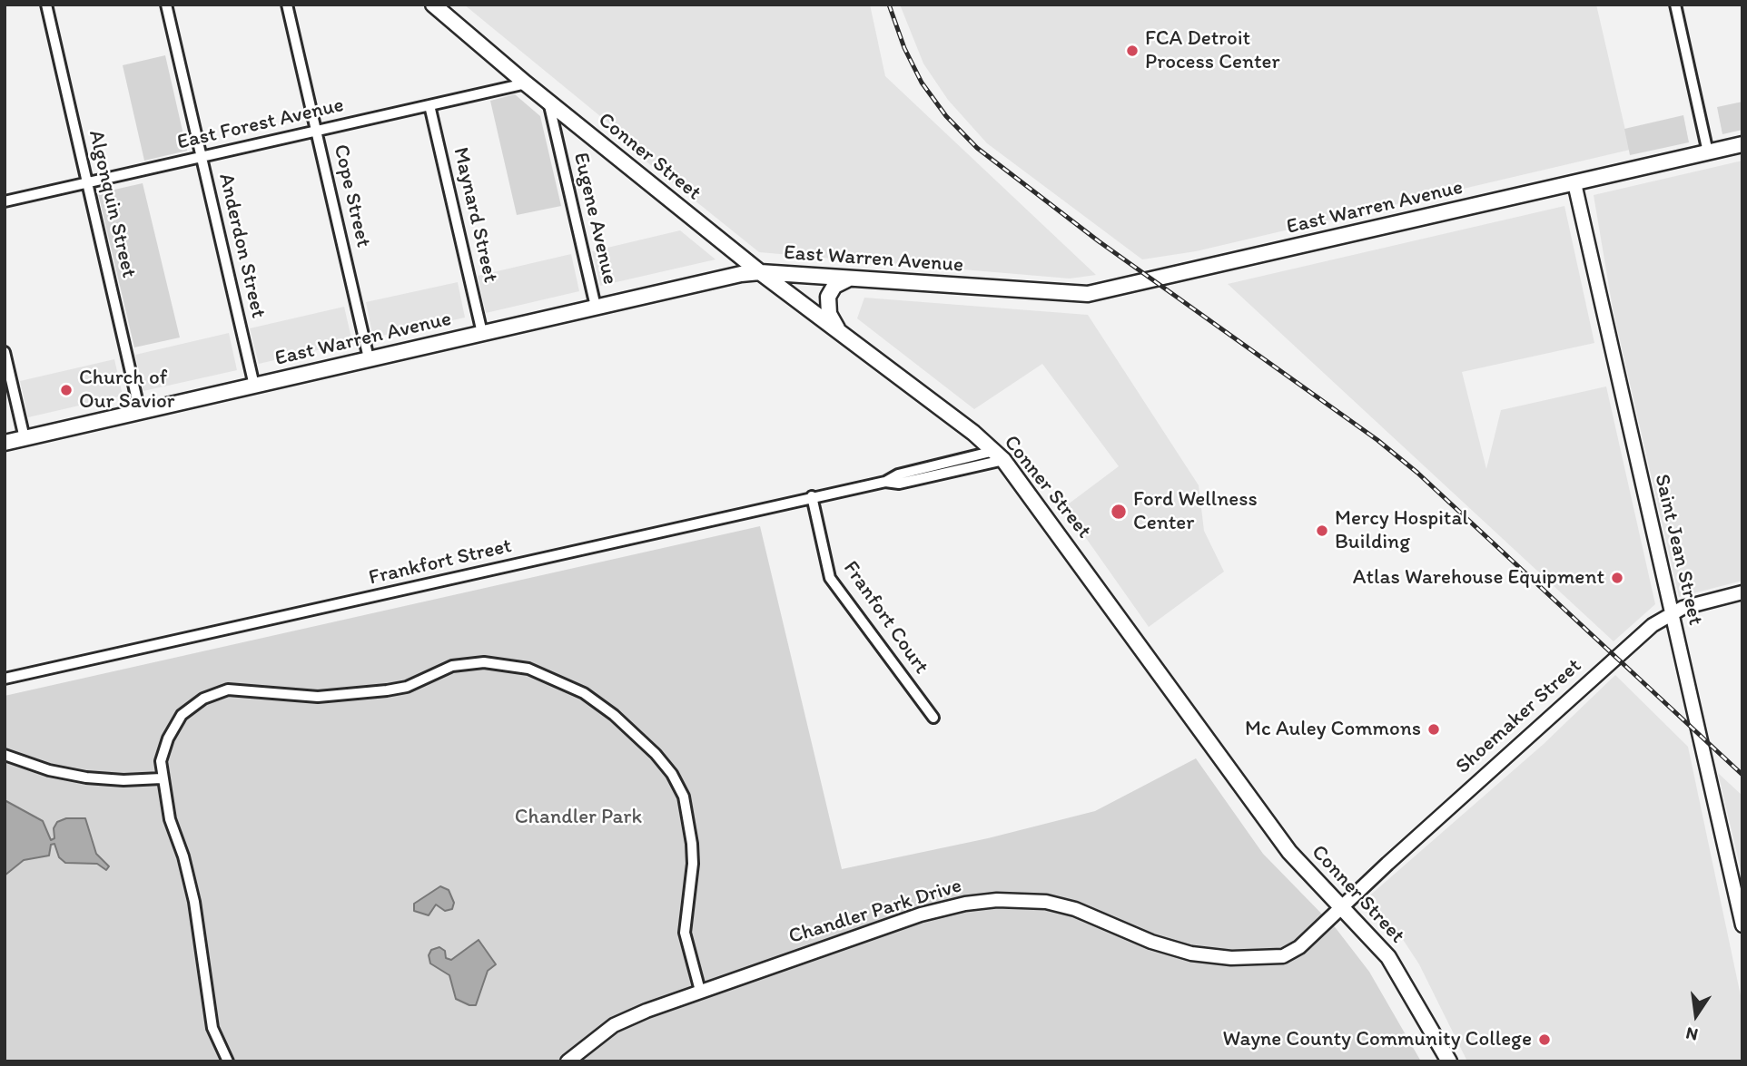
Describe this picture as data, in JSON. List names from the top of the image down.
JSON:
{
  "streets": {
    "main road": ["Conner Street", "East Warren Avenue"],
    "street": [
      "East Forest Avenue",
      "Cope Street",
      "Algonquin Street",
      "Maynard Street",
      "Eugene Avenue",
      "Anderdon Street",
      "Saint Jean Street",
      "Frankfort Street",
      "Franfort Court",
      "Shoemaker Street",
      "Chandler Park Drive"
    ]
  },
  "crossings": [
    ["East Forest Avenue", "Conner Street"],
    ["East Forest Avenue", "Cope Street"],
    ["East Forest Avenue", "Algonquin Street"],
    ["East Forest Avenue", "Maynard Street"],
    ["East Forest Avenue", "Anderdon Street"],
    ["Conner Street", "East Warren Avenue"],
    ["Conner Street", "Eugene Avenue"],
    ["Conner Street", "Frankfort Street"],
    ["Conner Street", "Shoemaker Street"],
    ["Conner Street", "Chandler Park Drive"],
    ["Cope Street", "East Warren Avenue"],
    ["Algonquin Street", "East Warren Avenue"],
    ["East Warren Avenue", "Maynard Street"],
    ["East Warren Avenue", "Eugene Avenue"],
    ["East Warren Avenue", "Anderdon Street"],
    ["East Warren Avenue", "Saint Jean Street"],
    ["Saint Jean Street", "Shoemaker Street"],
    ["Frankfort Street", "Franfort Court"],
    ["Shoemaker Street", "Chandler Park Drive"]
  ],
  "parks": ["Chandler Park"],
  "places": [
    "FCA Detroit Process Center",
    "Church of Our Savior",
    "Ford Wellness Center",
    "Mercy Hospital Building",
    "Atlas Warehouse Equipment",
    "Mc Auley Commons",
    "Wayne County Community College"
  ],
  "north": "bottom"
}
